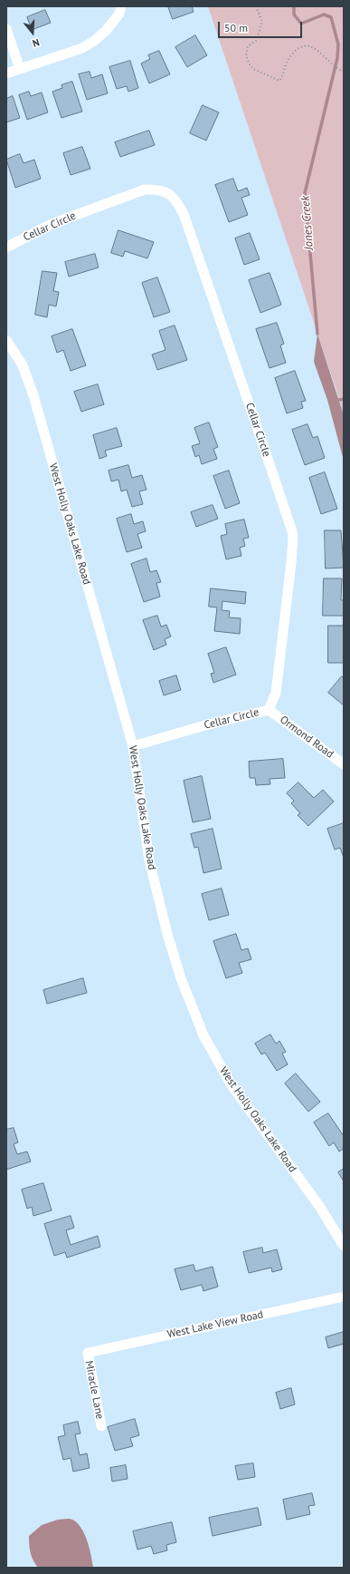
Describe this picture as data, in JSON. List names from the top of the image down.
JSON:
{
  "streets": {
    "street": [
      "Cellar Circle",
      "West Holly Oaks Lake Road",
      "Ormond Road",
      "West Lake View Road",
      "Miracle Lane"
    ]
  },
  "crossings": [
    ["Cellar Circle", "West Holly Oaks Lake Road"],
    ["Cellar Circle", "Ormond Road"],
    ["West Lake View Road", "Miracle Lane"]
  ],
  "water": ["Jones Creek"],
  "scale_bar": "50 m",
  "north": "bottom"
}
